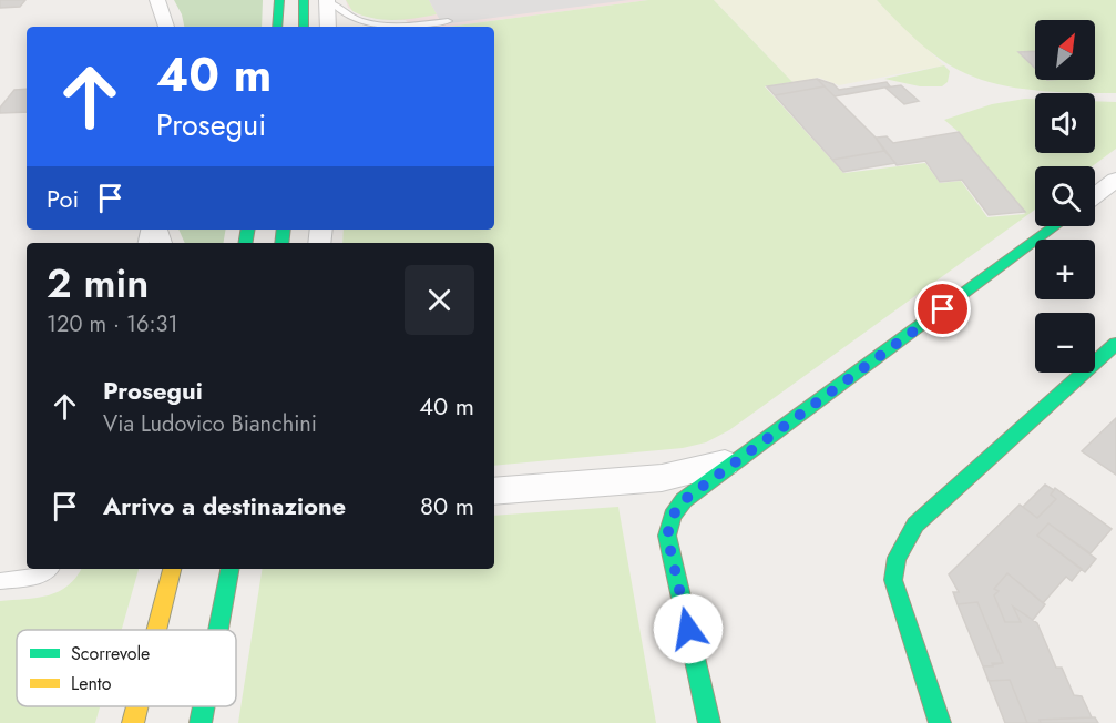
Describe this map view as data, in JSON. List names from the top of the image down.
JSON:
{
  "legend": ["Scorrevole", "Lento"],
  "north": "top right",
  "page": {
    "map_buttons": ["+", "−"],
    "turn": ["40 m", "Prosegui"],
    "then": "Poi",
    "heading": ["2 min", "120 m · 16:31"],
    "list": [
      {
        "name": "Prosegui",
        "note": "Via Ludovico Bianchini",
        "value": "40 m"
      },
      {
        "name": "Arrivo a destinazione",
        "value": "80 m"
      }
    ]
  }
}
